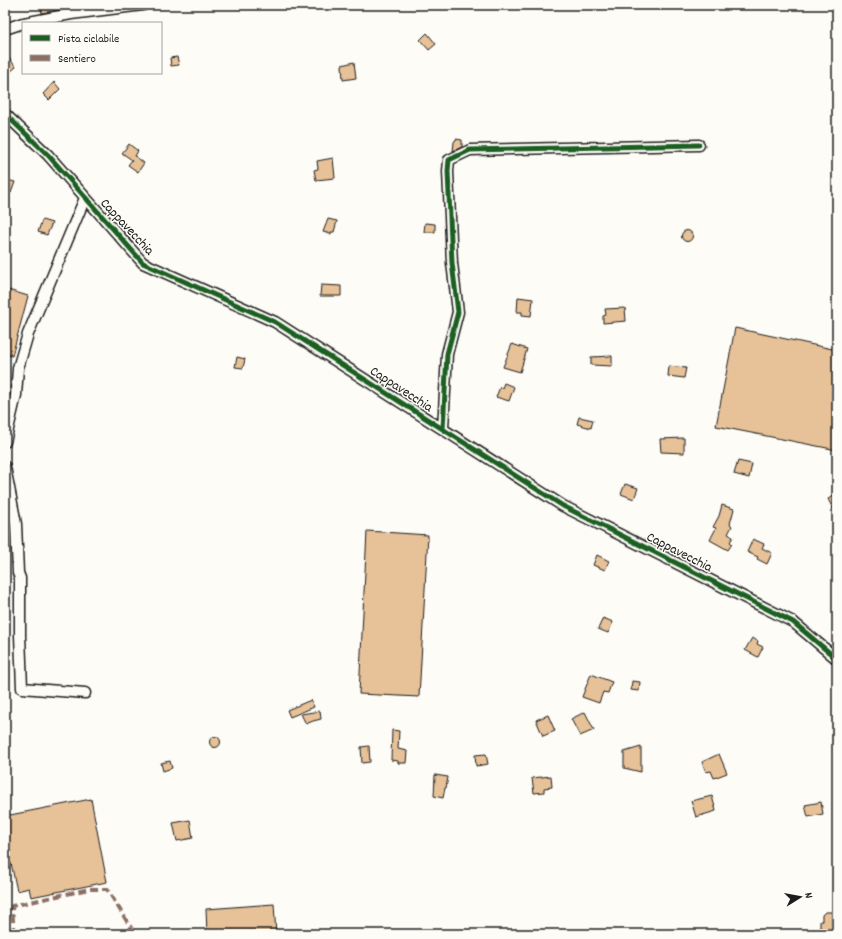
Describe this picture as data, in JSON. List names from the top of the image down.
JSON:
{
  "streets": {
    "street": ["Cappavecchia"]
  },
  "legend": ["Pista ciclabile", "Sentiero"],
  "north": "right"
}
